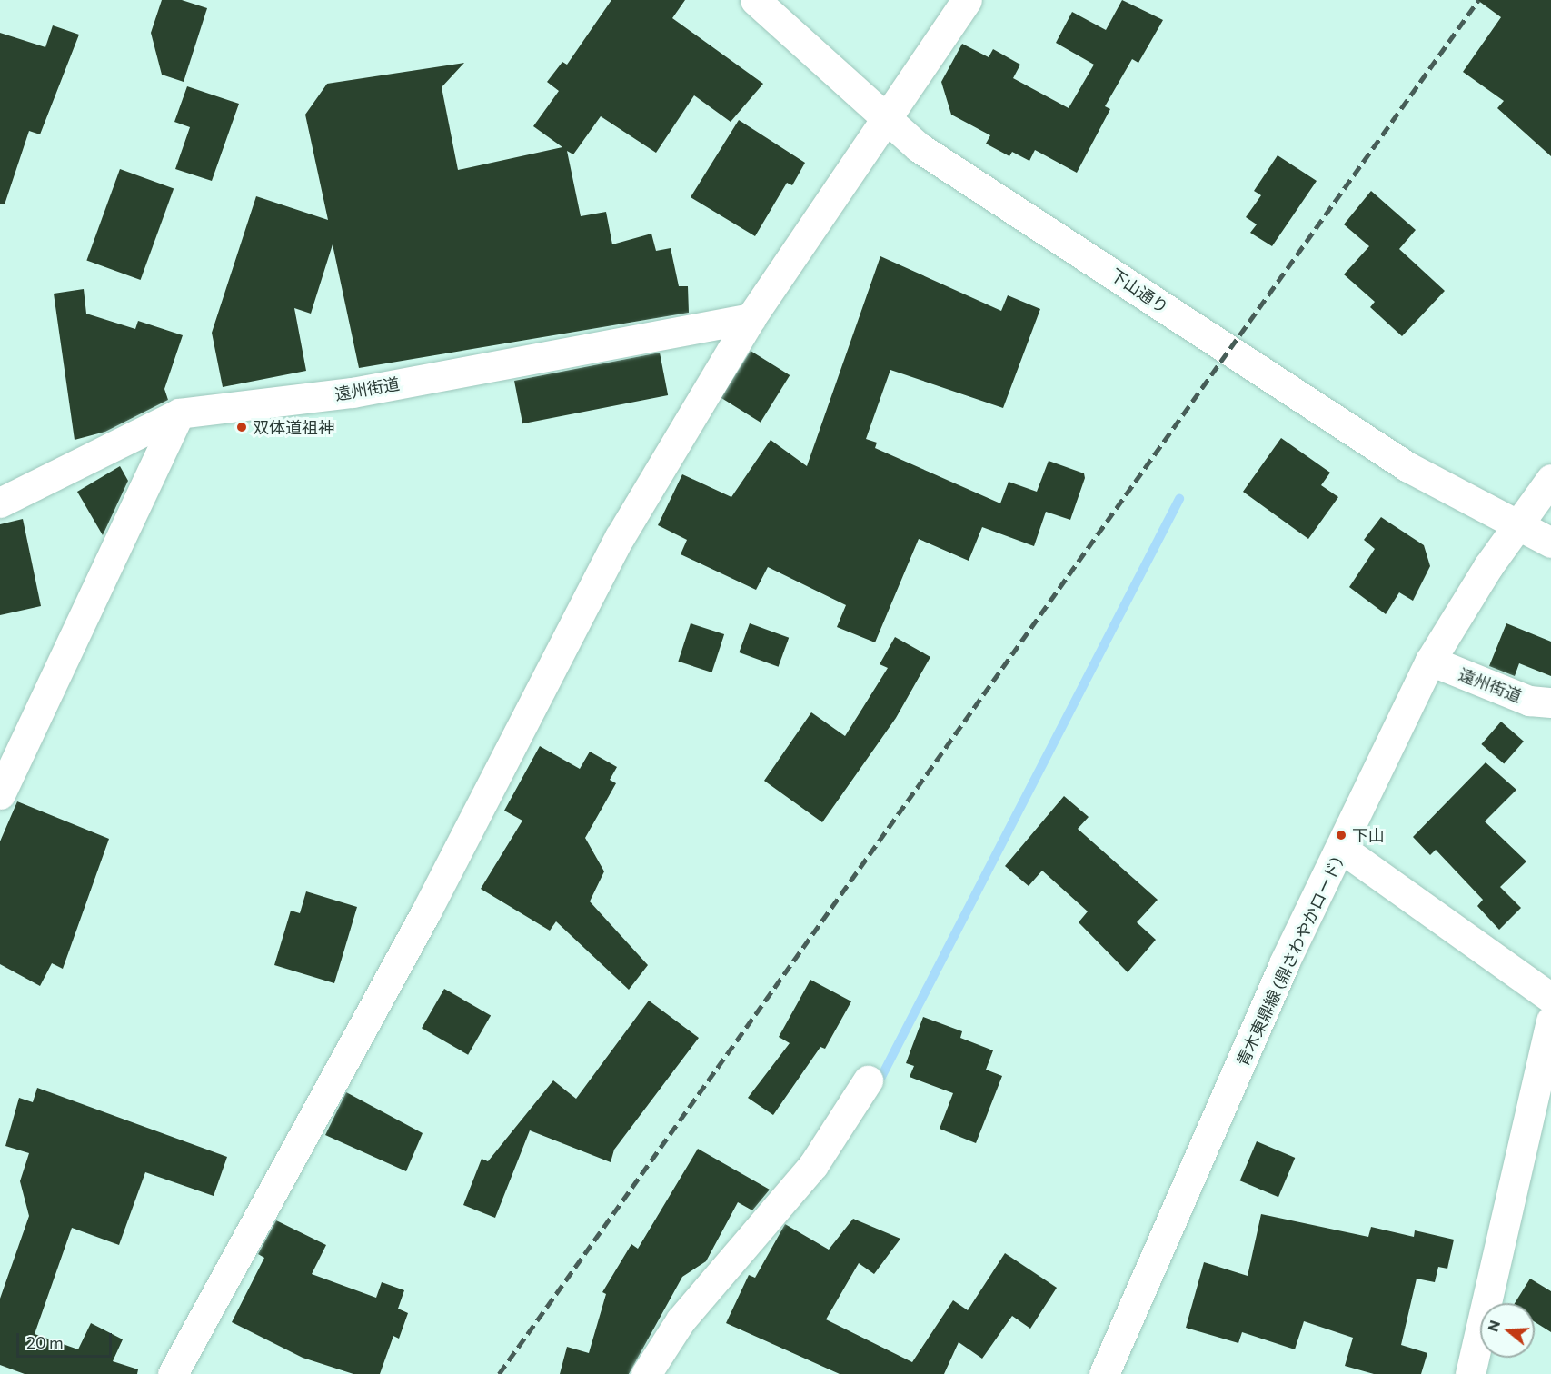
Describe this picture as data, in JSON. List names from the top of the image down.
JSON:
{
  "streets": {
    "street": ["下山通り", "遠州街道", "青木東鼎線 (鼎さわやかロード)"]
  },
  "crossings": [
    ["下山通り", "青木東鼎線 (鼎さわやかロード)"],
    ["遠州街道", "青木東鼎線 (鼎さわやかロード)"]
  ],
  "places": ["双体道祖神", "下山"],
  "scale_bar": "20 m",
  "north": "left"
}
